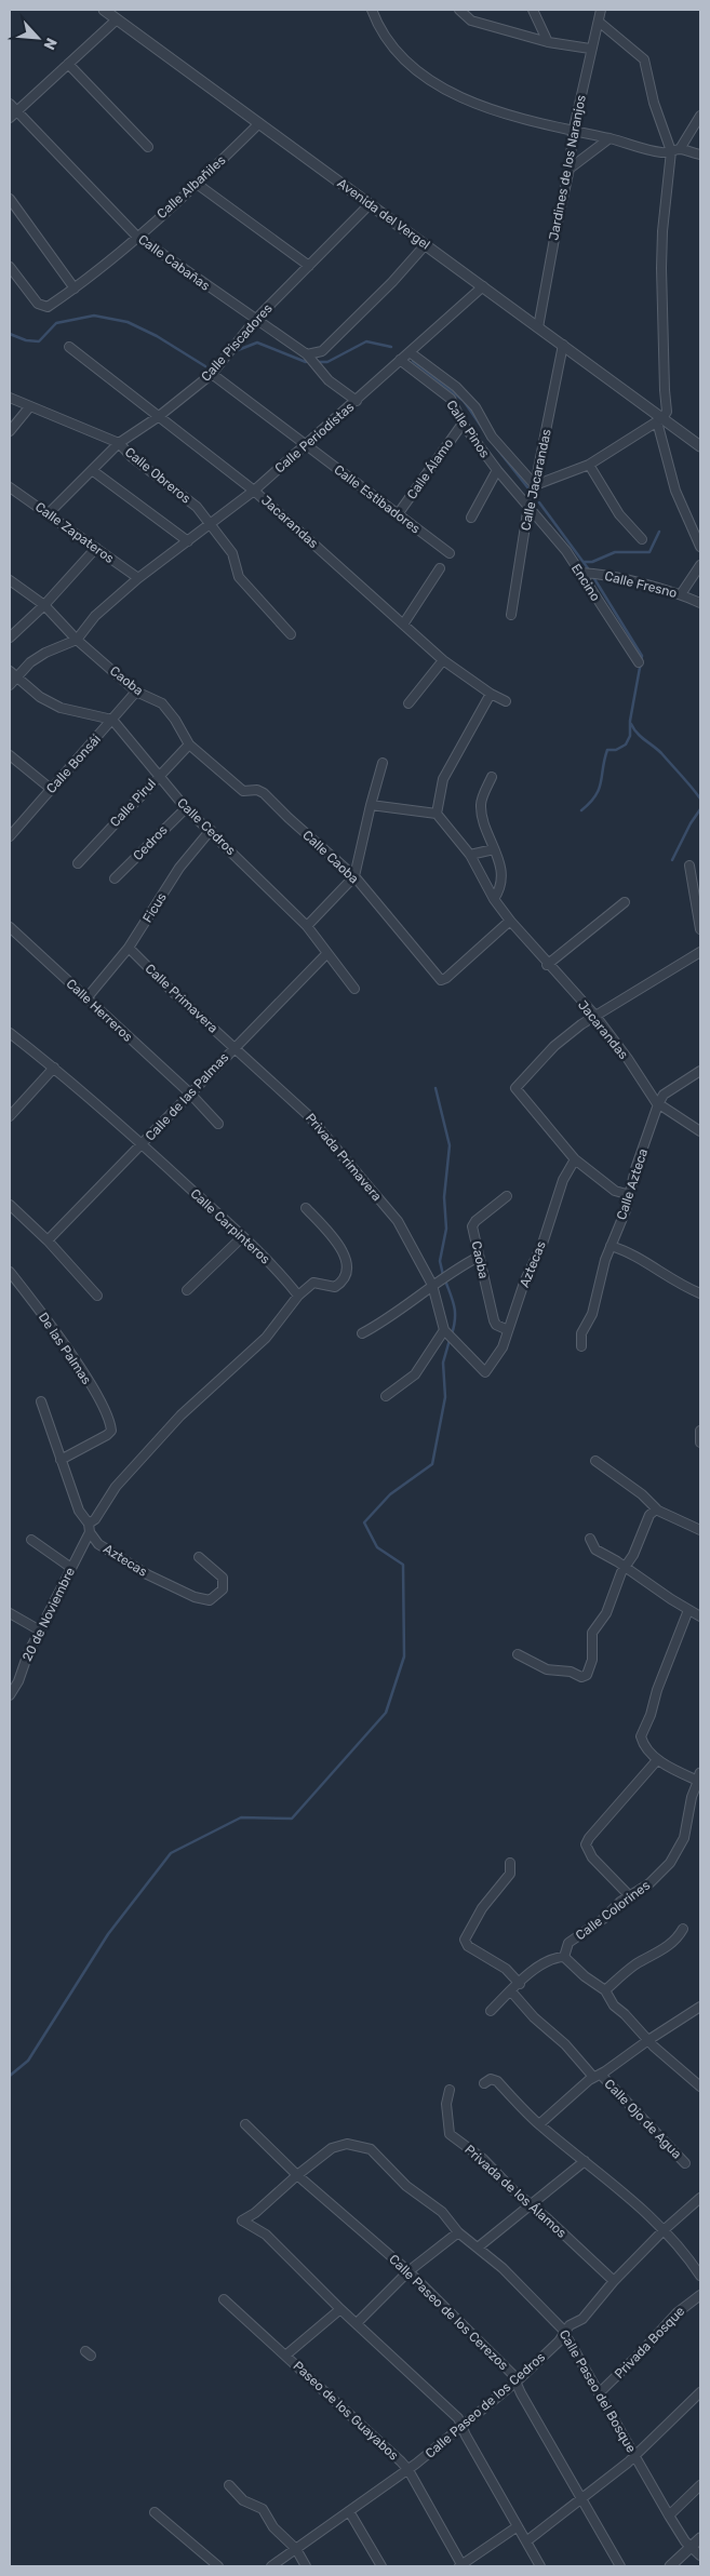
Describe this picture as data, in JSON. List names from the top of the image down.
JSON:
{
  "streets": {
    "street": [
      "Jardines de los Naranjos",
      "Calle Albañiles",
      "Avenida del Vergel",
      "Calle Cabañas",
      "Calle Piscadores",
      "Calle Pinos",
      "Calle Periodistas",
      "Calle Álamo",
      "Calle Obreros",
      "Calle Jacarandas",
      "Calle Estibadores",
      "Jacarandas",
      "Calle Zapateros",
      "Encino",
      "Calle Fresno",
      "Caoba",
      "Calle Bonsái",
      "Calle Pirul",
      "Calle Cedros",
      "Cedros",
      "Calle Caoba",
      "Ficus",
      "Calle Primavera",
      "Calle Herreros",
      "Calle de las Palmas",
      "Privada Primavera",
      "Calle Azteca",
      "Calle Carpinteros",
      "Aztecas",
      "De las Palmas",
      "20 de Noviembre",
      "Calle Colorines",
      "Calle Ojo de Agua",
      "Privada de los Álamos",
      "Calle Paseo de los Cerezos",
      "Privada Bosque",
      "Calle Paseo del Bosque",
      "Calle Paseo de los Cedros",
      "Paseo de los Guayabos"
    ]
  },
  "crossings": [
    ["Jardines de los Naranjos", "Avenida del Vergel"],
    ["Calle Albañiles", "Avenida del Vergel"],
    ["Calle Albañiles", "Calle Cabañas"],
    ["Avenida del Vergel", "Calle Piscadores"],
    ["Avenida del Vergel", "Calle Periodistas"],
    ["Avenida del Vergel", "Calle Jacarandas"],
    ["Calle Cabañas", "Calle Piscadores"],
    ["Calle Cabañas", "Calle Periodistas"],
    ["Calle Piscadores", "Calle Obreros"],
    ["Calle Piscadores", "Calle Estibadores"],
    ["Calle Piscadores", "Jacarandas"],
    ["Calle Piscadores", "Calle Zapateros"],
    ["Calle Pinos", "Calle Periodistas"],
    ["Calle Pinos", "Calle Álamo"],
    ["Calle Pinos", "Calle Jacarandas"],
    ["Calle Pinos", "Encino"],
    ["Calle Periodistas", "Calle Obreros"],
    ["Calle Periodistas", "Calle Estibadores"],
    ["Calle Periodistas", "Jacarandas"],
    ["Calle Periodistas", "Calle Zapateros"],
    ["Calle Periodistas", "Caoba"],
    ["Calle Álamo", "Calle Estibadores"],
    ["Calle Jacarandas", "Encino"],
    ["Jacarandas", "Calle Caoba"],
    ["Jacarandas", "Calle Azteca"],
    ["Encino", "Calle Fresno"],
    ["Caoba", "Calle Bonsái"],
    ["Caoba", "Calle Pirul"],
    ["Caoba", "Calle Caoba"],
    ["Caoba", "Aztecas"],
    ["Calle Bonsái", "Calle Cedros"],
    ["Calle Pirul", "Calle Cedros"],
    ["Calle Cedros", "Cedros"],
    ["Calle Cedros", "Ficus"],
    ["Calle Cedros", "Calle de las Palmas"],
    ["Ficus", "Calle Primavera"],
    ["Ficus", "Calle Herreros"],
    ["Calle Primavera", "Calle de las Palmas"],
    ["Calle Primavera", "Privada Primavera"],
    ["Calle Herreros", "Calle de las Palmas"],
    ["Calle de las Palmas", "Privada Primavera"],
    ["Calle de las Palmas", "Calle Carpinteros"],
    ["Privada Primavera", "Aztecas"],
    ["Calle Carpinteros", "20 de Noviembre"],
    ["Aztecas", "De las Palmas"],
    ["Aztecas", "20 de Noviembre"],
    ["Privada de los Álamos", "Calle Paseo de los Cedros"],
    ["Calle Paseo de los Cerezos", "Calle Paseo del Bosque"],
    ["Calle Paseo de los Cerezos", "Calle Paseo de los Cedros"],
    ["Privada Bosque", "Calle Paseo del Bosque"],
    ["Calle Paseo del Bosque", "Calle Paseo de los Cedros"],
    ["Calle Paseo de los Cedros", "Paseo de los Guayabos"]
  ],
  "north": "bottom right"
}
